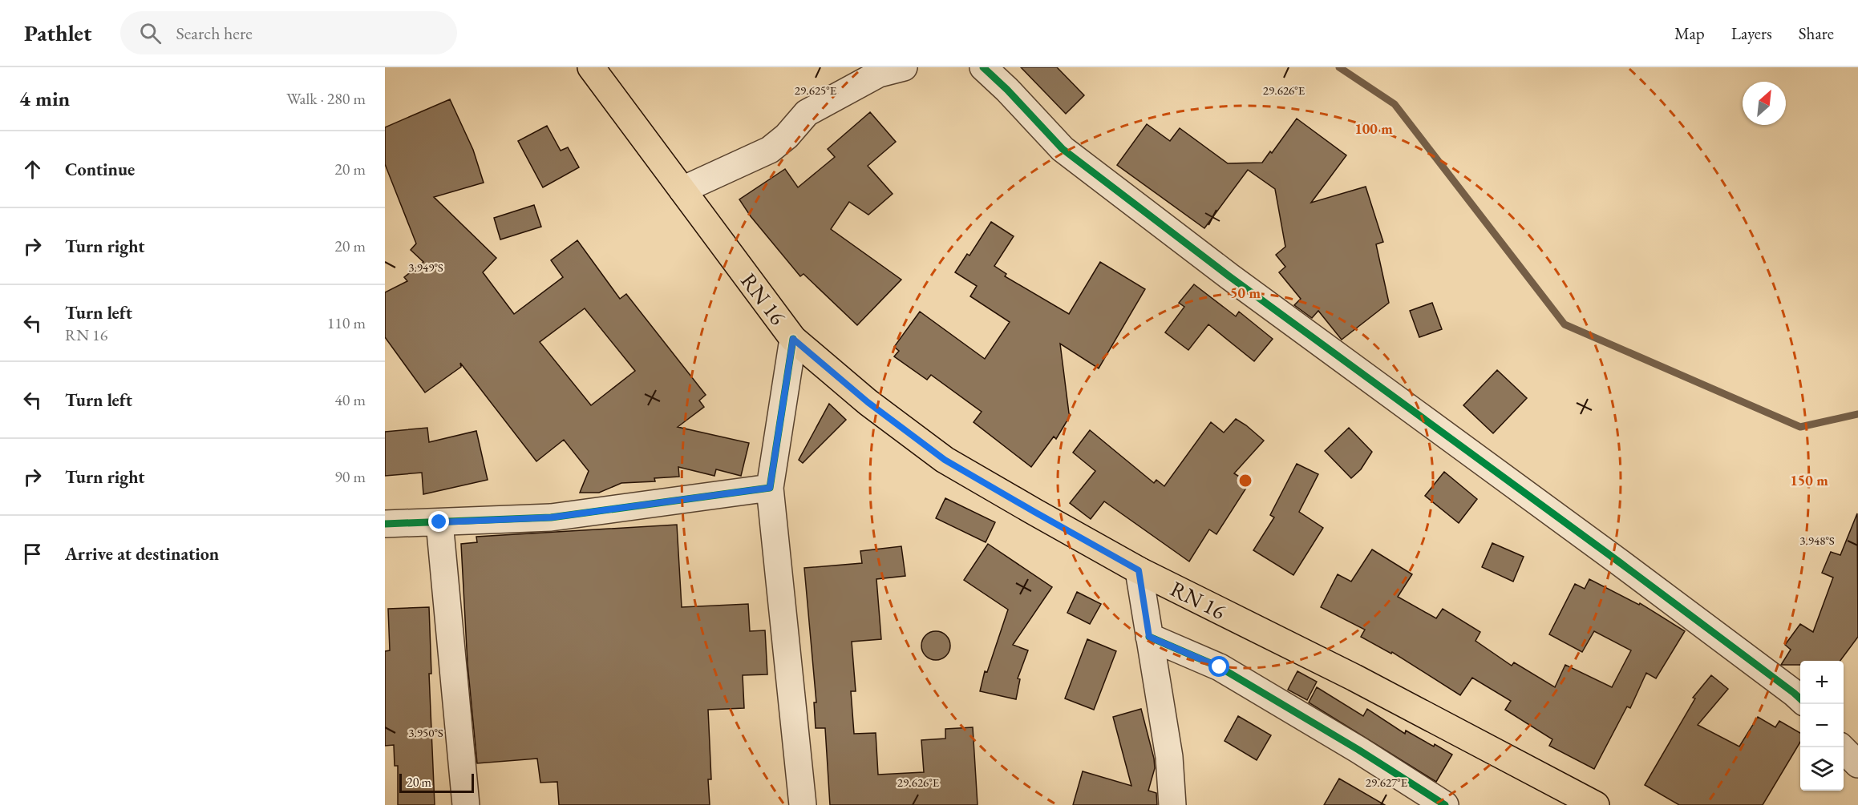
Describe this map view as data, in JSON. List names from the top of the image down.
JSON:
{
  "streets": {
    "main road": ["RN 16"]
  },
  "scale_bar": "20 m",
  "north": "top right",
  "page": {
    "header": "Pathlet",
    "search": "Search here",
    "nav": ["Map", "Layers", "Share"],
    "heading": ["4 min", "Walk · 280 m"],
    "list": [
      ["Continue", "20 m"],
      ["Turn right", "20 m"],
      ["Turn left", "RN 16", "110 m"],
      ["Turn left", "40 m"],
      ["Turn right", "90 m"],
      "Arrive at destination"
    ],
    "map_buttons": ["+", "−"],
    "scale": "20 m"
  },
  "coordinates": [
    "29.625°E",
    "29.626°E",
    "3.949°S",
    "3.948°S",
    "3.950°S",
    "29.627°E"
  ],
  "rings": ["100 m", "50 m", "150 m"]
}
